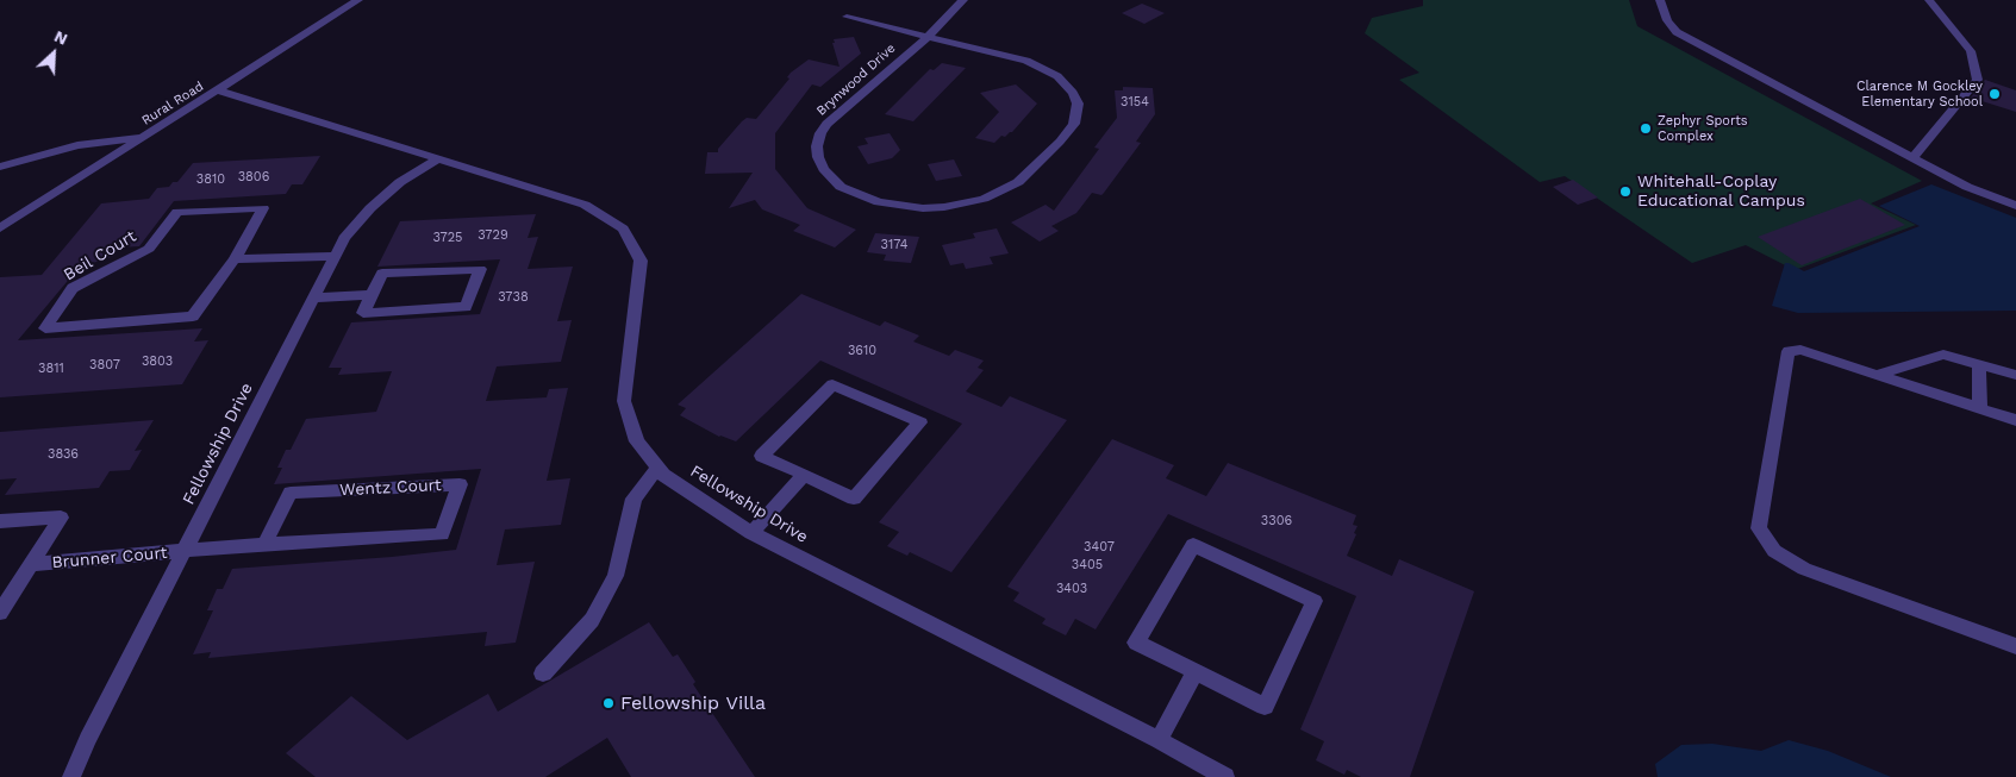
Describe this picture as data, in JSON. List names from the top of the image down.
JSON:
{
  "streets": {
    "street": [
      "Brynwood Drive",
      "Rural Road",
      "Beil Court",
      "Fellowship Drive",
      "Wentz Court",
      "Brunner Court"
    ]
  },
  "crossings": [
    ["Rural Road", "Fellowship Drive"],
    ["Fellowship Drive", "Wentz Court"],
    ["Fellowship Drive", "Brunner Court"],
    ["Wentz Court", "Brunner Court"]
  ],
  "places": [
    "Clarence M Gockley Elementary School",
    "Zephyr Sports Complex",
    "Whitehall-Coplay Educational Campus",
    "Fellowship Villa"
  ],
  "house_numbers": [
    "3154",
    "3806",
    "3810",
    "3729",
    "3725",
    "3174",
    "3738",
    "3610",
    "3803",
    "3807",
    "3811",
    "3836",
    "3306",
    "3407",
    "3405",
    "3403"
  ],
  "north": "top right"
}
